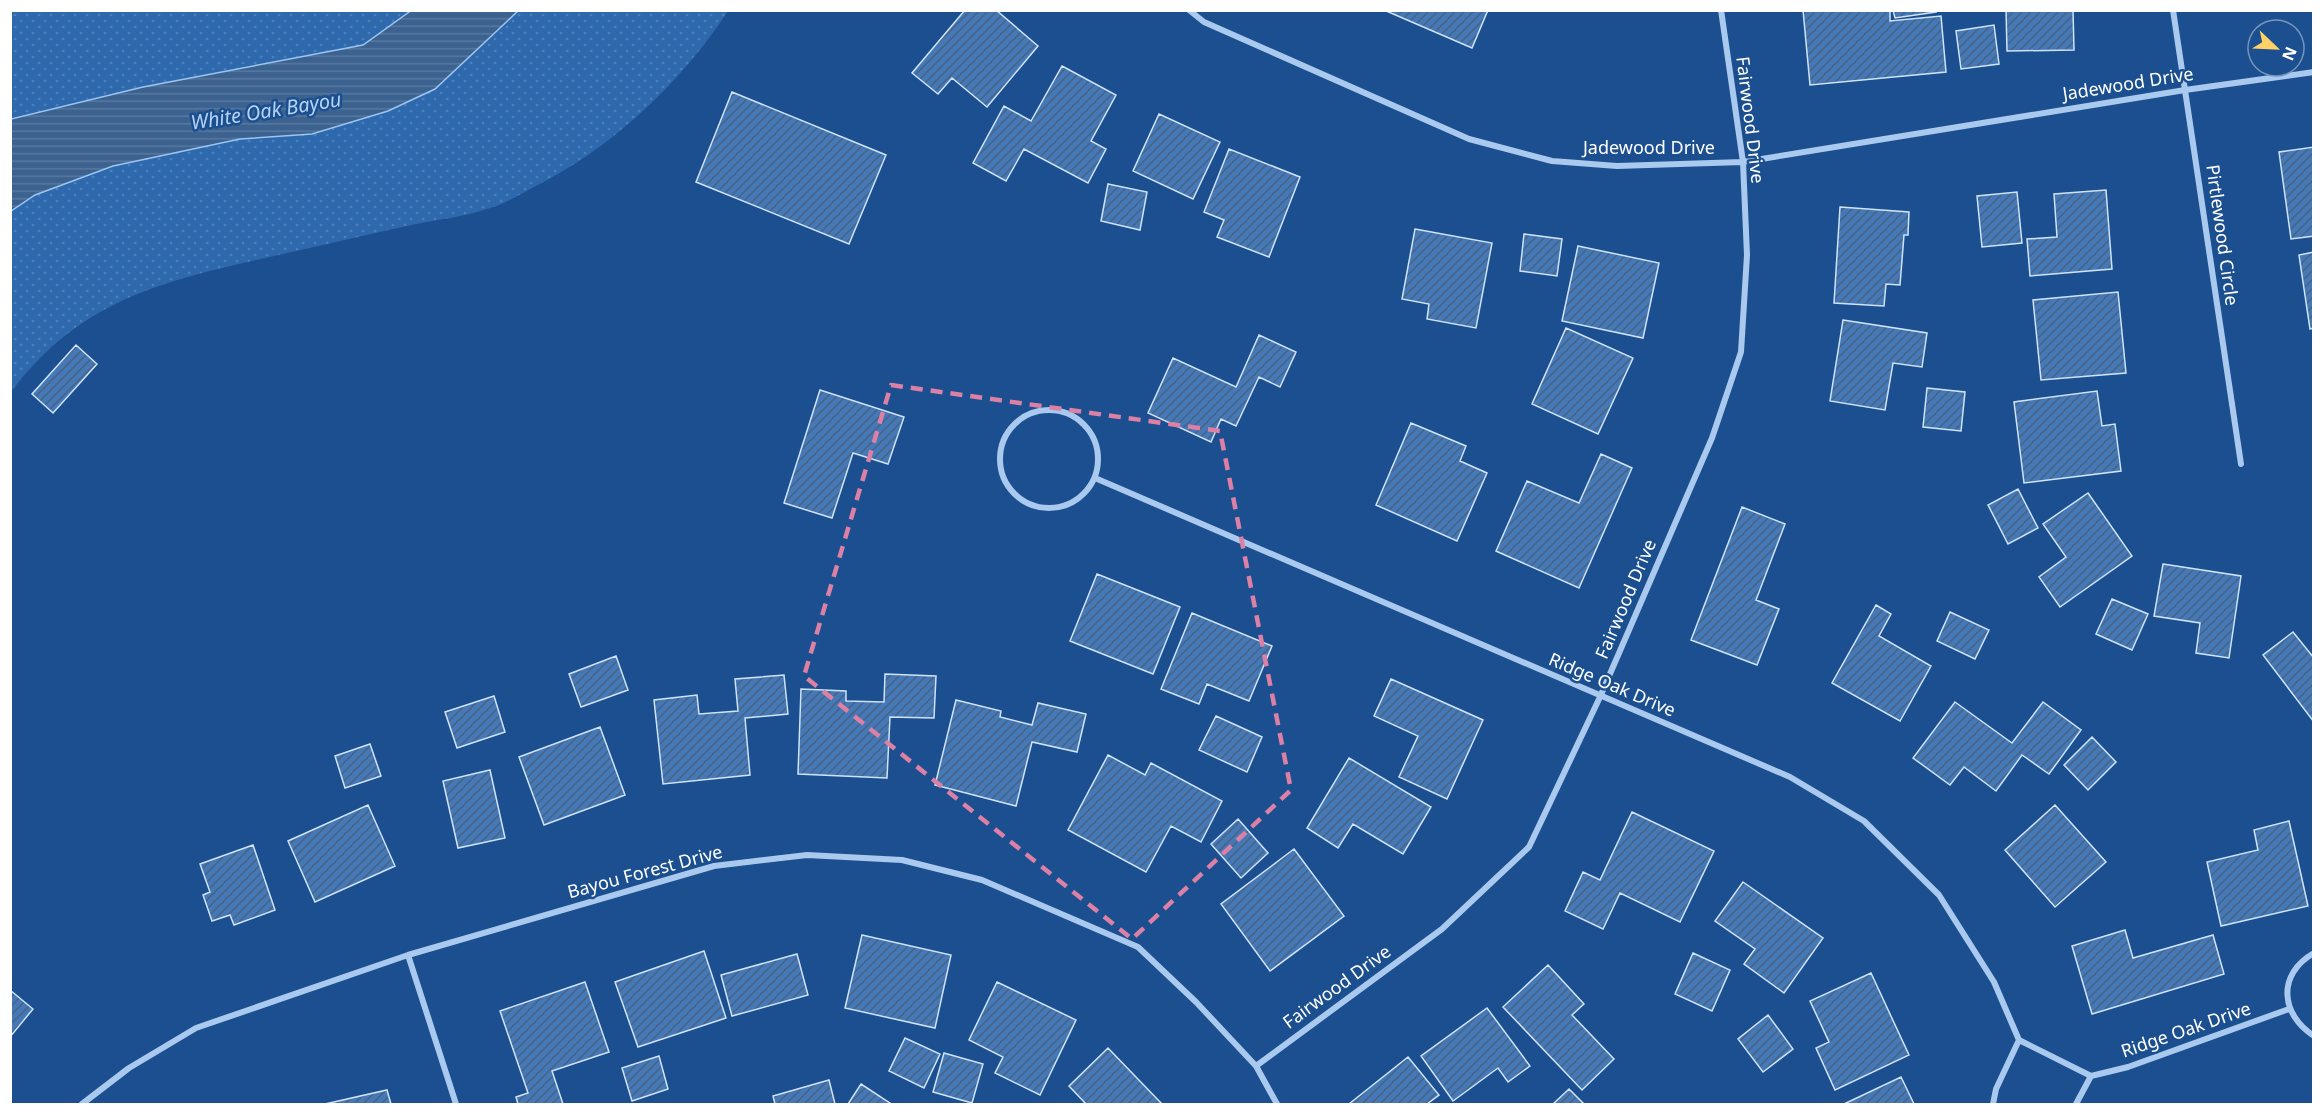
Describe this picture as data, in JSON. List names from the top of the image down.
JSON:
{
  "streets": {
    "street": [
      "Jadewood Drive",
      "Fairwood Drive",
      "Pirtlewood Circle",
      "Ridge Oak Drive",
      "Bayou Forest Drive"
    ]
  },
  "crossings": [
    ["Jadewood Drive", "Fairwood Drive"],
    ["Jadewood Drive", "Pirtlewood Circle"],
    ["Fairwood Drive", "Ridge Oak Drive"],
    ["Fairwood Drive", "Bayou Forest Drive"]
  ],
  "water": ["White Oak Bayou"],
  "north": "bottom right"
}
